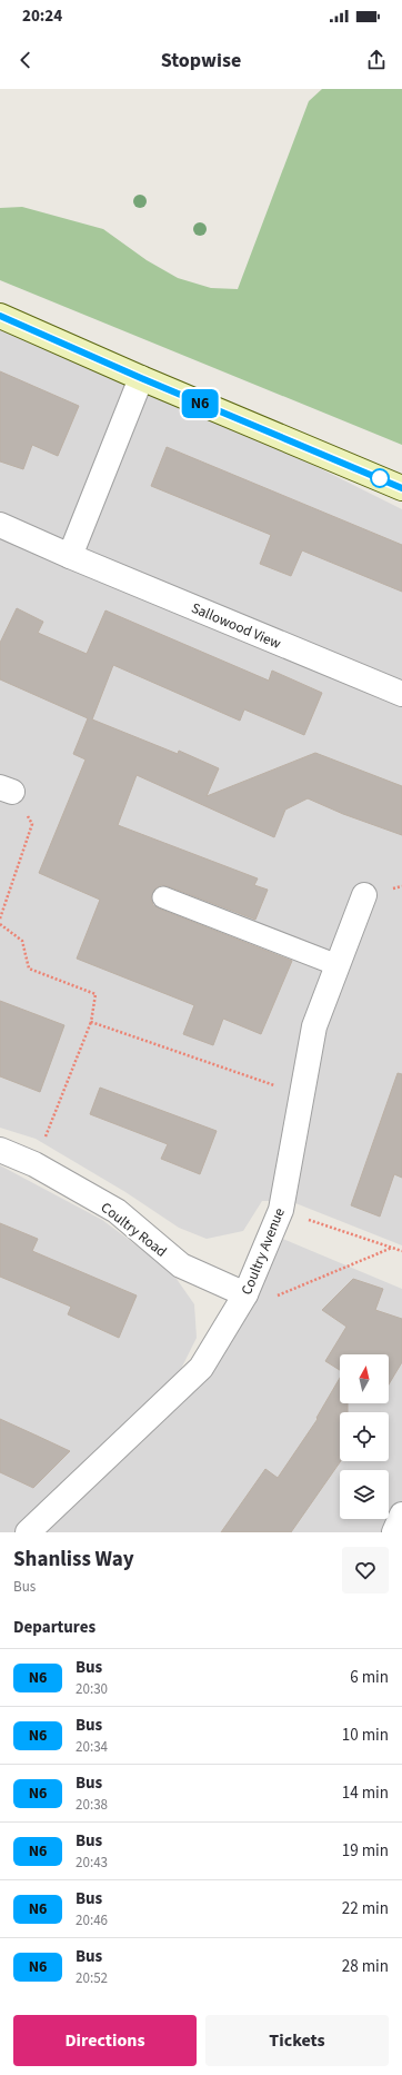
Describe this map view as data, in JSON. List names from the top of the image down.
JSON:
{
  "streets": {
    "street": ["Sallowood View", "Coultry Road", "Coultry Avenue"]
  },
  "crossings": [
    ["Coultry Road", "Coultry Avenue"]
  ],
  "lines": ["bus line N6"],
  "north": "top",
  "page": {
    "status": "20:24",
    "header": "Stopwise",
    "on_map": "N6",
    "heading": [
      ["Shanliss Way", "Bus"],
      "Departures"
    ],
    "list": [
      {
        "mark": "N6",
        "name": "Bus",
        "note": "20:30",
        "value": "6 min"
      },
      {
        "mark": "N6",
        "name": "Bus",
        "note": "20:34",
        "value": "10 min"
      },
      {
        "mark": "N6",
        "name": "Bus",
        "note": "20:38",
        "value": "14 min"
      },
      {
        "mark": "N6",
        "name": "Bus",
        "note": "20:43",
        "value": "19 min"
      },
      {
        "mark": "N6",
        "name": "Bus",
        "note": "20:46",
        "value": "22 min"
      },
      {
        "mark": "N6",
        "name": "Bus",
        "note": "20:52",
        "value": "28 min"
      }
    ],
    "buttons": ["Directions", "Tickets"]
  }
}
